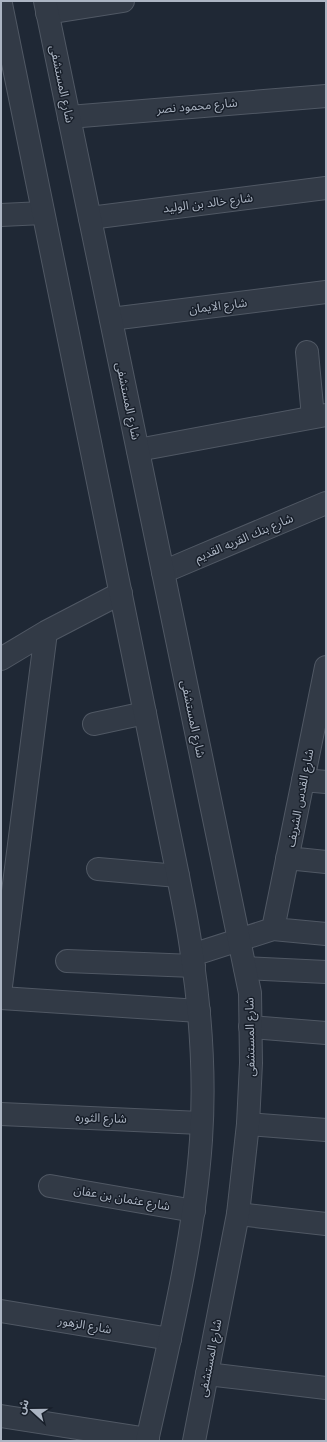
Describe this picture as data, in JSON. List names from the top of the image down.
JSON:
{
  "streets": {
    "street": [
      "شارع المستشفى",
      "شارع محمود نصر",
      "شارع خالد بن الوليد",
      "شارع الايمان",
      "شارع بنك القريه القديم",
      "شارع القدس الشريف",
      "شارع الثوره",
      "شارع عثمان بن عفان",
      "شارع الزهور"
    ]
  },
  "crossings": [
    ["شارع المستشفى", "شارع محمود نصر"],
    ["شارع المستشفى", "شارع خالد بن الوليد"],
    ["شارع المستشفى", "شارع الايمان"],
    ["شارع المستشفى", "شارع بنك القريه القديم"]
  ],
  "north": "left"
}
